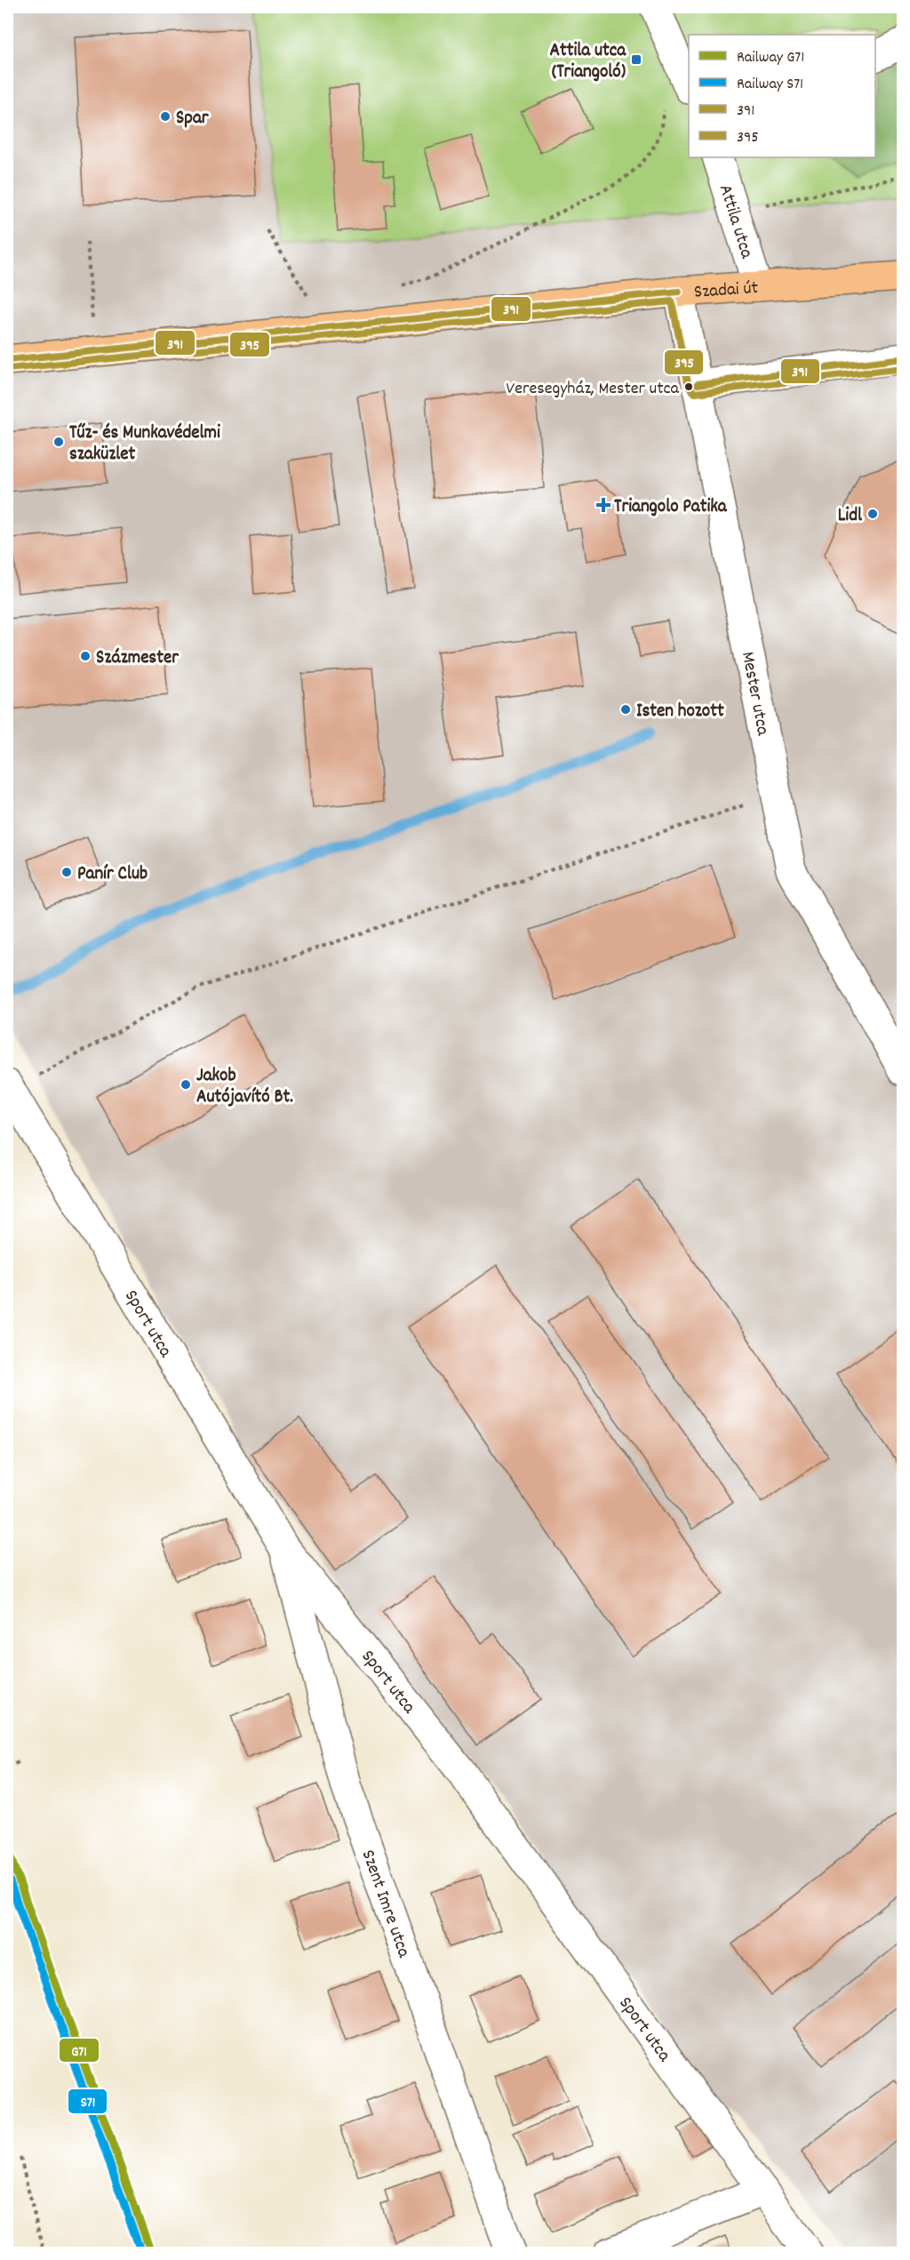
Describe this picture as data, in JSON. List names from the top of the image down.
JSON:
{
  "streets": {
    "main road": ["Szadai út"],
    "street": [
      "Attila utca",
      "Mester utca",
      "Sport utca",
      "Szent Imre utca"
    ]
  },
  "crossings": [
    ["Attila utca", "Szadai út"],
    ["Szadai út", "Mester utca"],
    ["Sport utca", "Szent Imre utca"]
  ],
  "places": {
    "transit": ["Attila utca (Triangoló)"],
    "other": [
      "Spar",
      "Veresegyház, Mester utca",
      "Tűz- és Munkavédelmi szaküzlet",
      "Lidl",
      "Százmester",
      "Isten hozott",
      "Panír Club",
      "Jakob Autójavító Bt."
    ],
    "health": ["Triangolo Patika"]
  },
  "lines": [
    "transit line 391",
    "transit line 395",
    "rail line G71",
    "rail line S71"
  ],
  "legend": [
    "Railway G71",
    "Railway S71",
    "391",
    "395"
  ]
}
